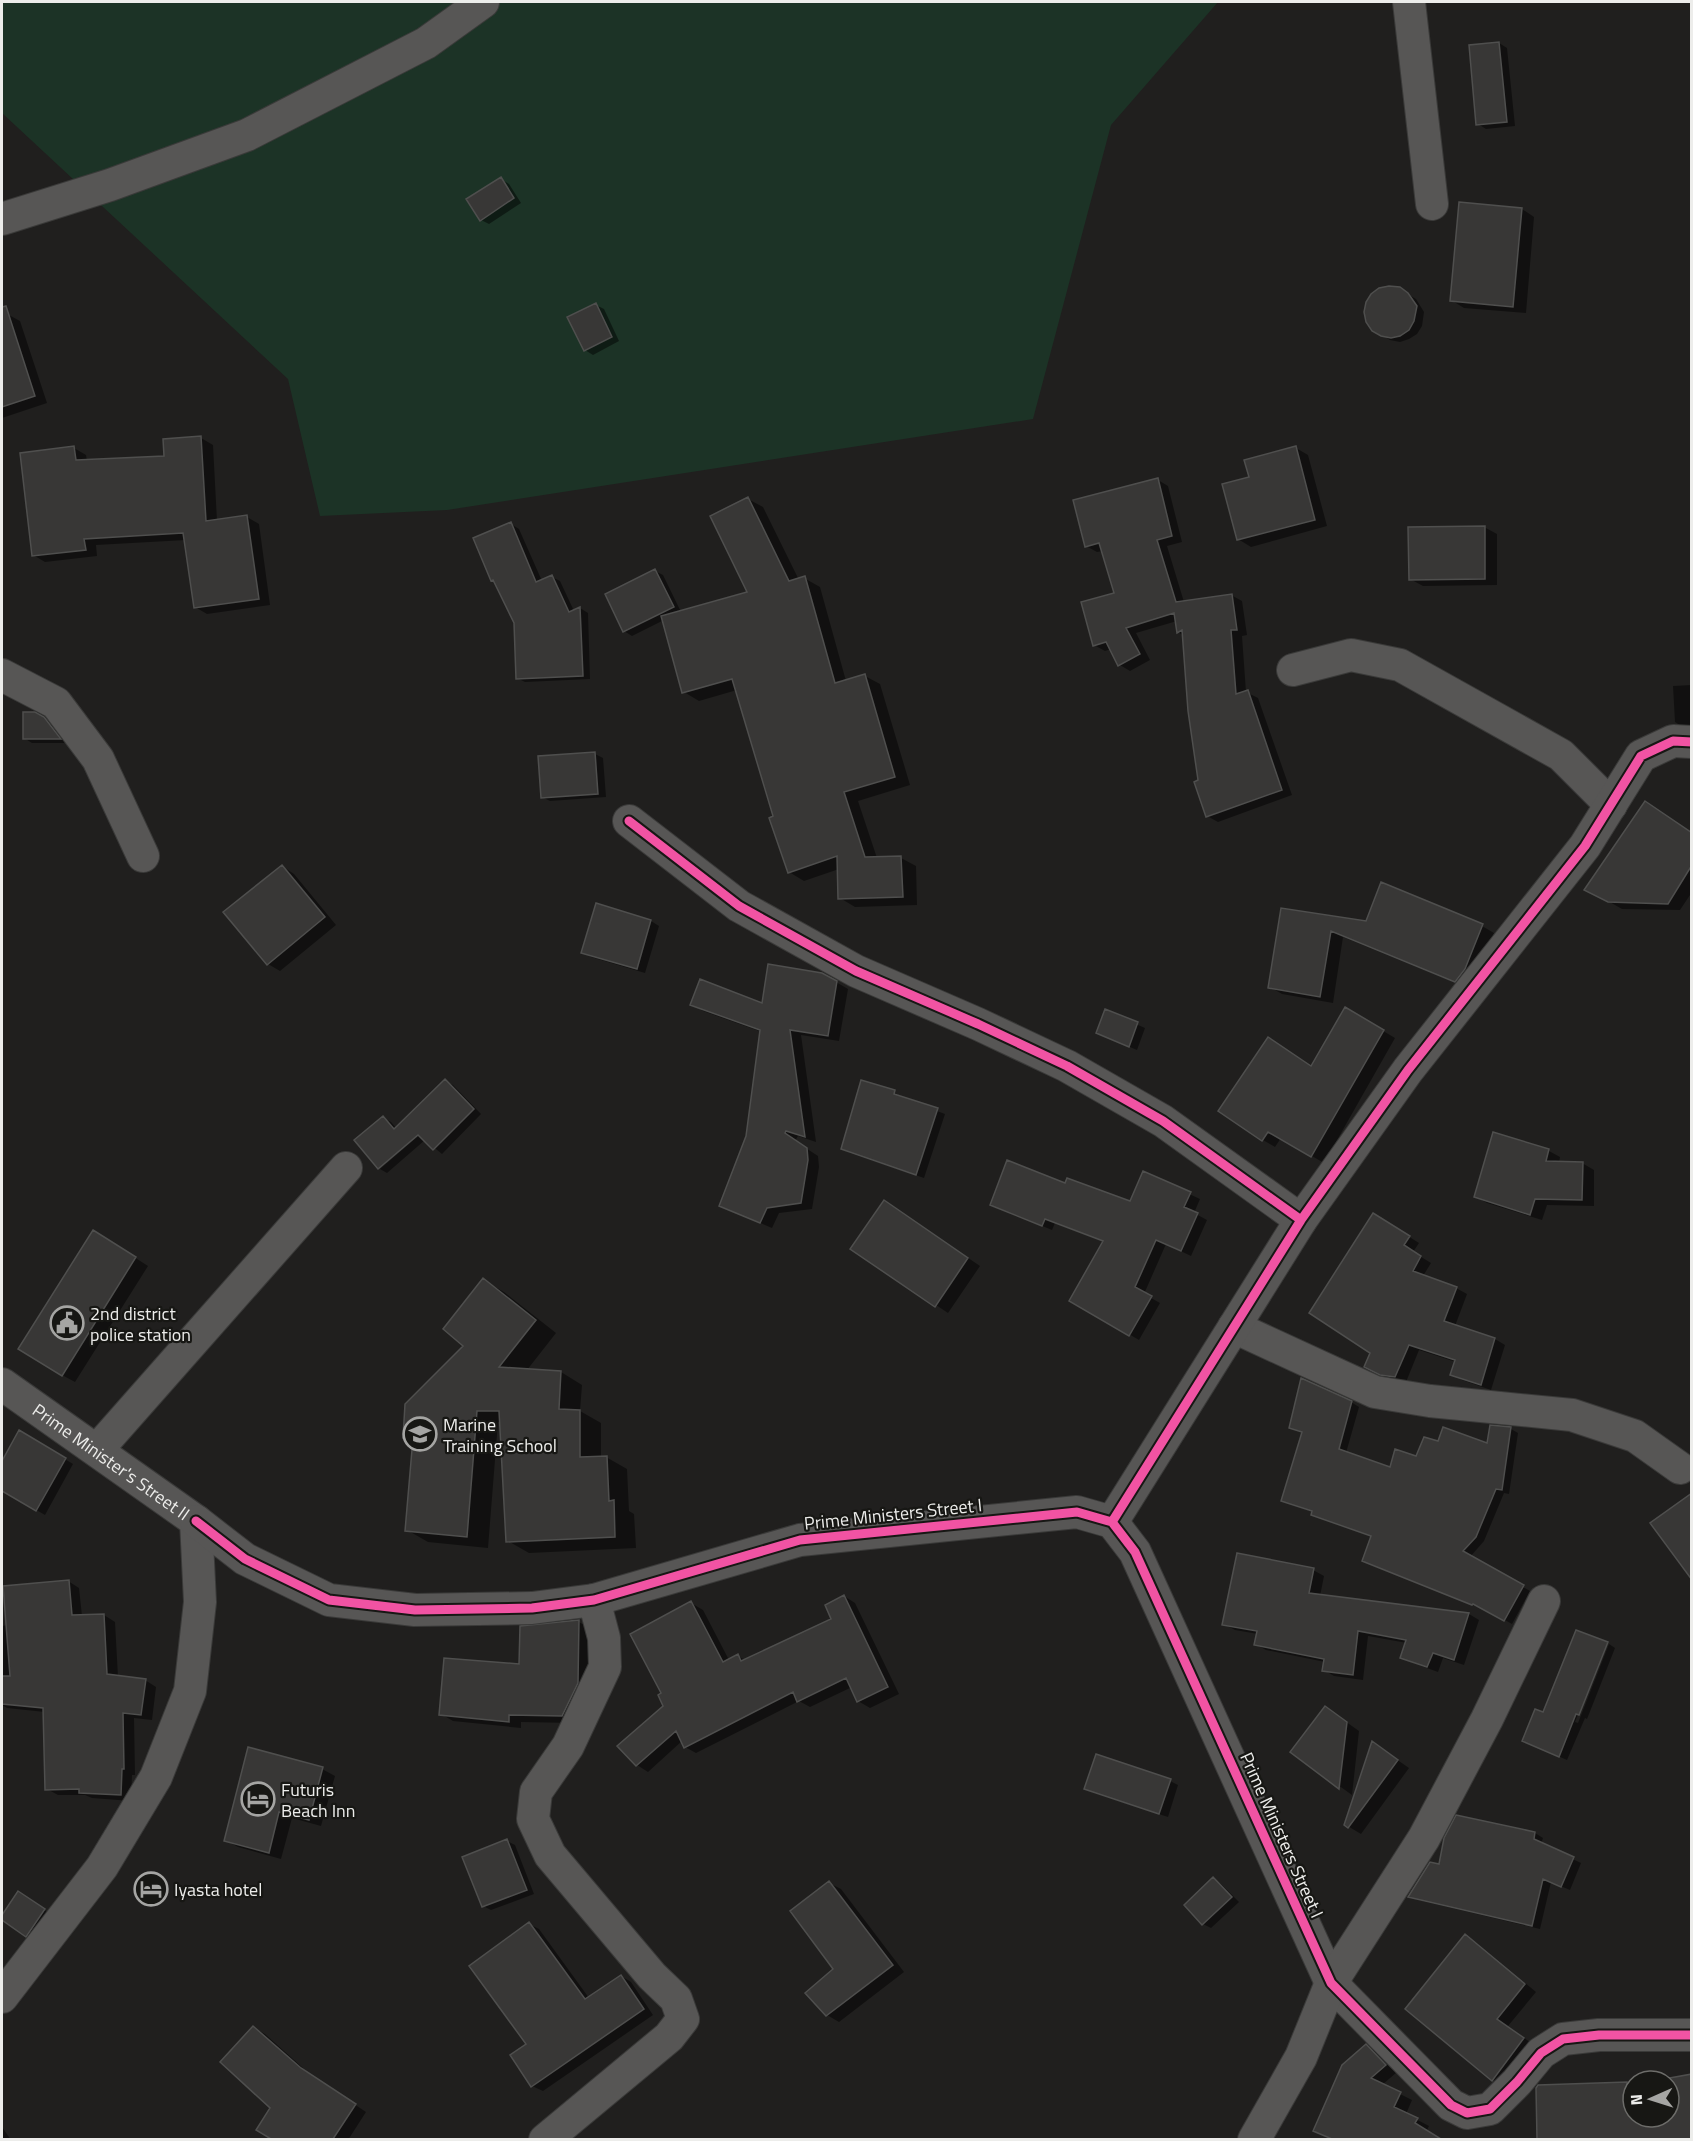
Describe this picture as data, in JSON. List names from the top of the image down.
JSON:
{
  "streets": {
    "street": ["Prime Minister's Street II", "Prime Ministers Street I"]
  },
  "crossings": [
    ["Prime Minister's Street II", "Prime Ministers Street I"]
  ],
  "places": {
    "public building": ["2nd district police station"],
    "school or university": ["Marine Training School"],
    "hotel": ["Futuris Beach Inn", "Iyasta hotel"]
  },
  "north": "left"
}
